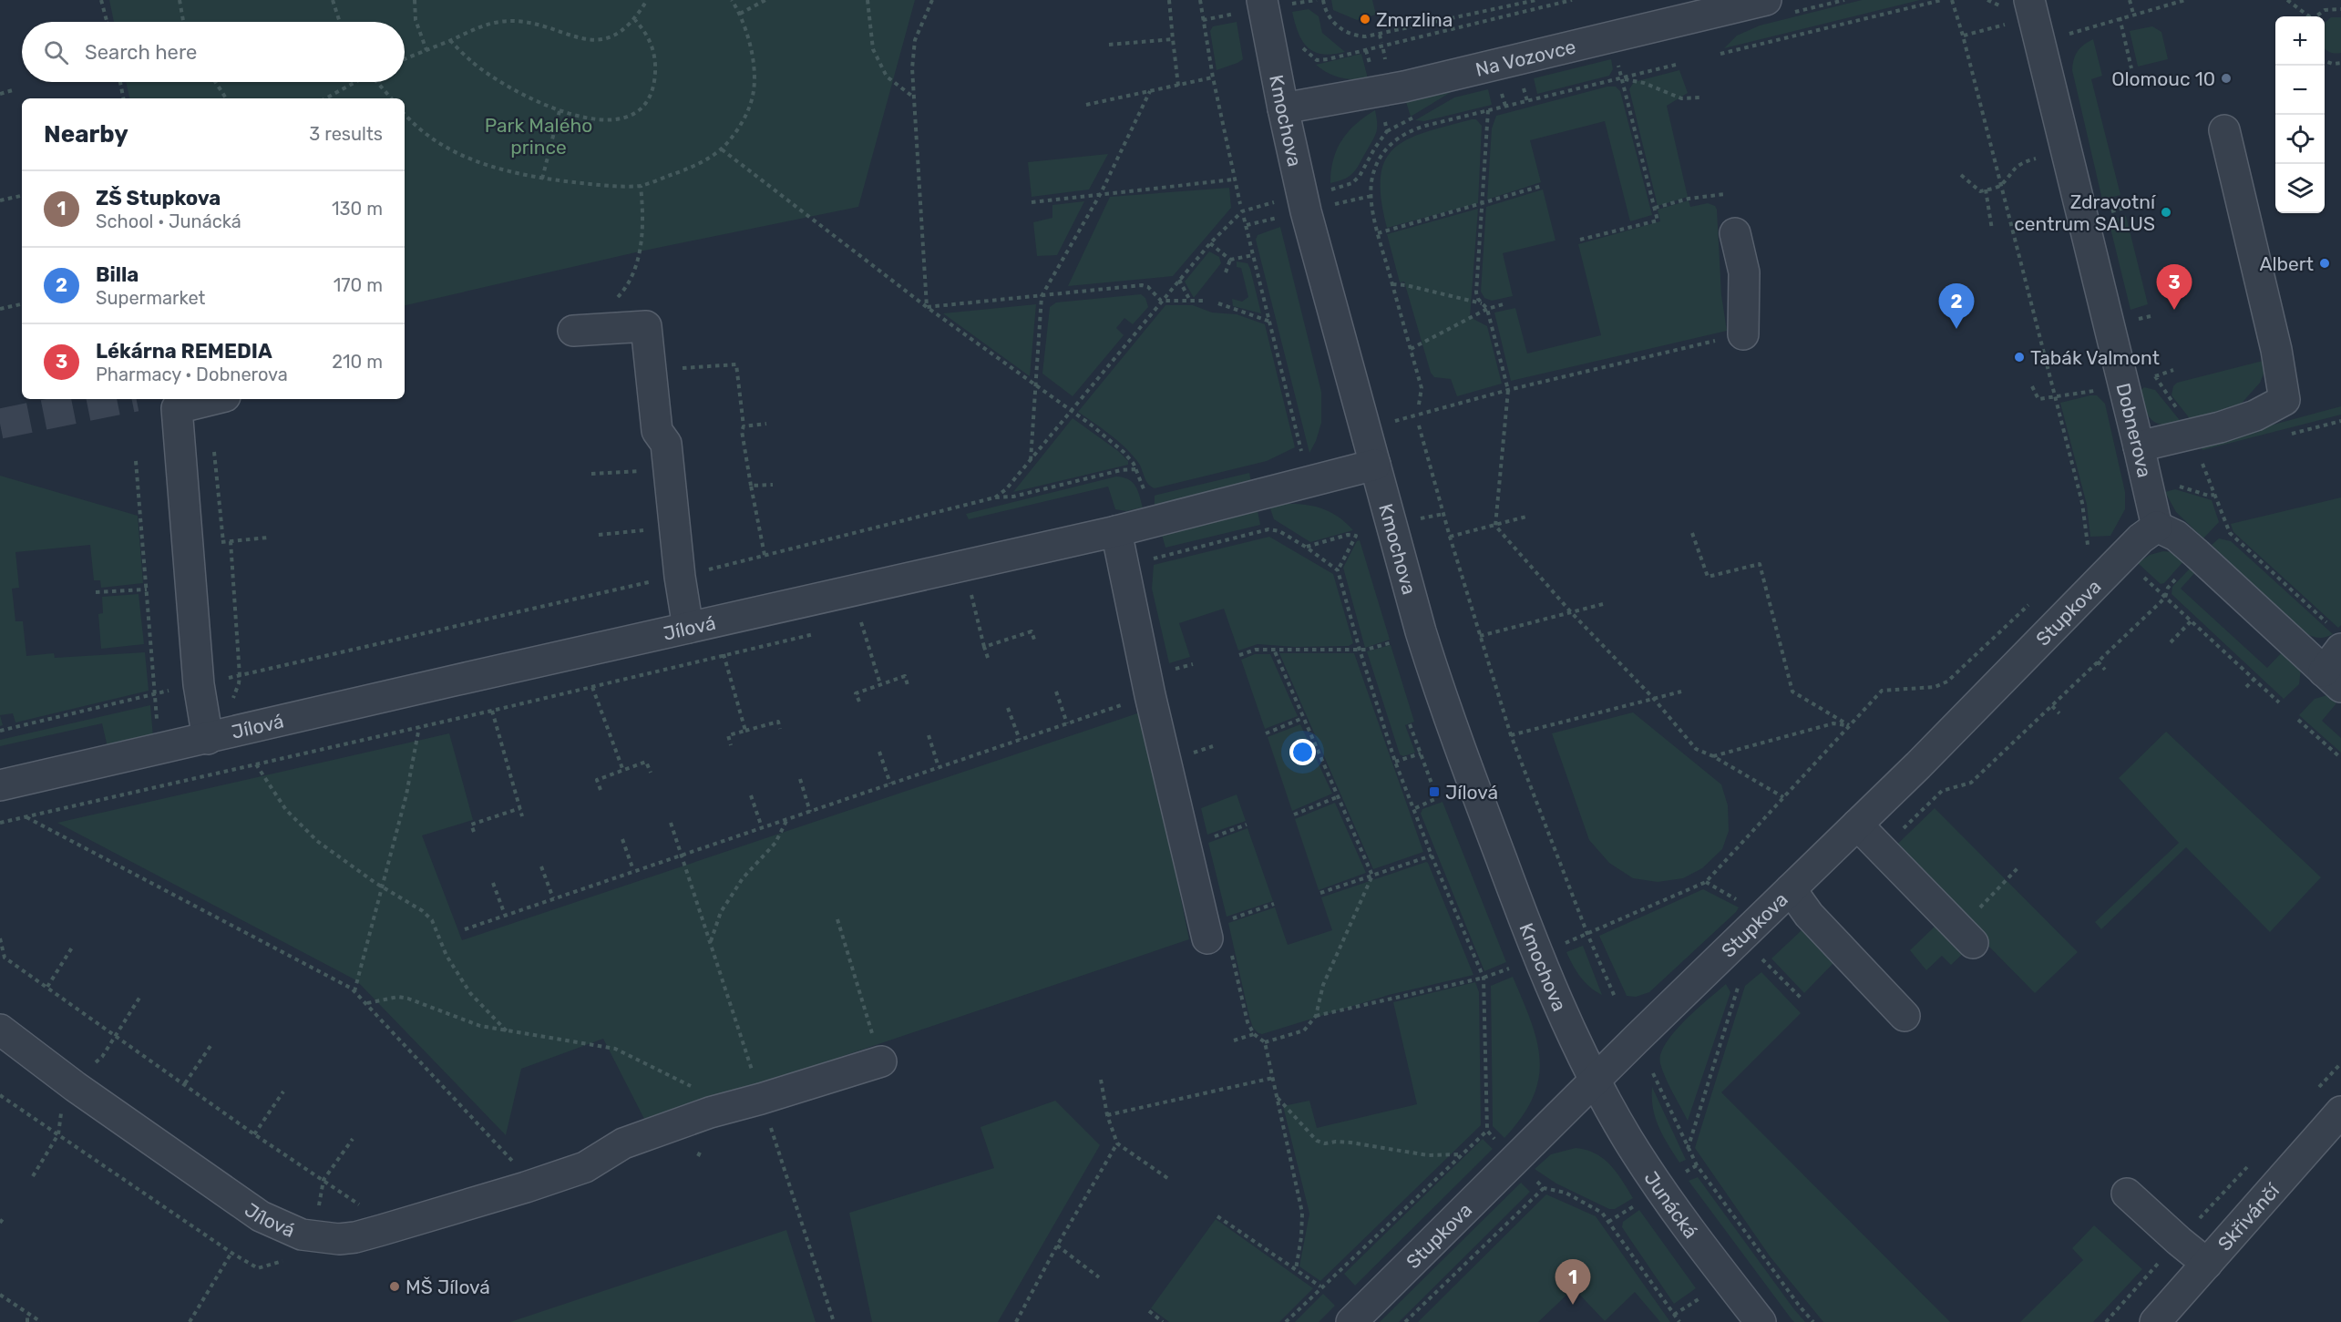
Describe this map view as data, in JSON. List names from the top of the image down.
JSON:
{
  "streets": {
    "street": [
      "Na Vozovce",
      "Kmochova",
      "Dobnerova",
      "Stupkova",
      "Jílová",
      "Junácká",
      "Skřivánčí"
    ]
  },
  "crossings": [
    ["Na Vozovce", "Kmochova"],
    ["Kmochova", "Stupkova"],
    ["Kmochova", "Jílová"],
    ["Kmochova", "Junácká"],
    ["Dobnerova", "Stupkova"],
    ["Stupkova", "Junácká"]
  ],
  "parks": ["Park Malého prince"],
  "places": {
    "other": [
      "Zmrzlina",
      "Olomouc 10",
      "Zdravotní centrum SALUS",
      "Albert",
      "Tabák Valmont",
      "MŠ Jílová"
    ],
    "transit": ["Jílová"]
  },
  "page": {
    "map_buttons": ["+", "−"],
    "search": "Search here",
    "heading": ["Nearby", "3 results"],
    "list": [
      {
        "mark": "1",
        "name": "ZŠ Stupkova",
        "note": "School · Junácká",
        "value": "130 m"
      },
      {
        "mark": "2",
        "name": "Billa",
        "note": "Supermarket",
        "value": "170 m"
      },
      {
        "mark": "3",
        "name": "Lékárna REMEDIA",
        "note": "Pharmacy · Dobnerova",
        "value": "210 m"
      }
    ],
    "pins": ["3", "2", "1"]
  }
}
